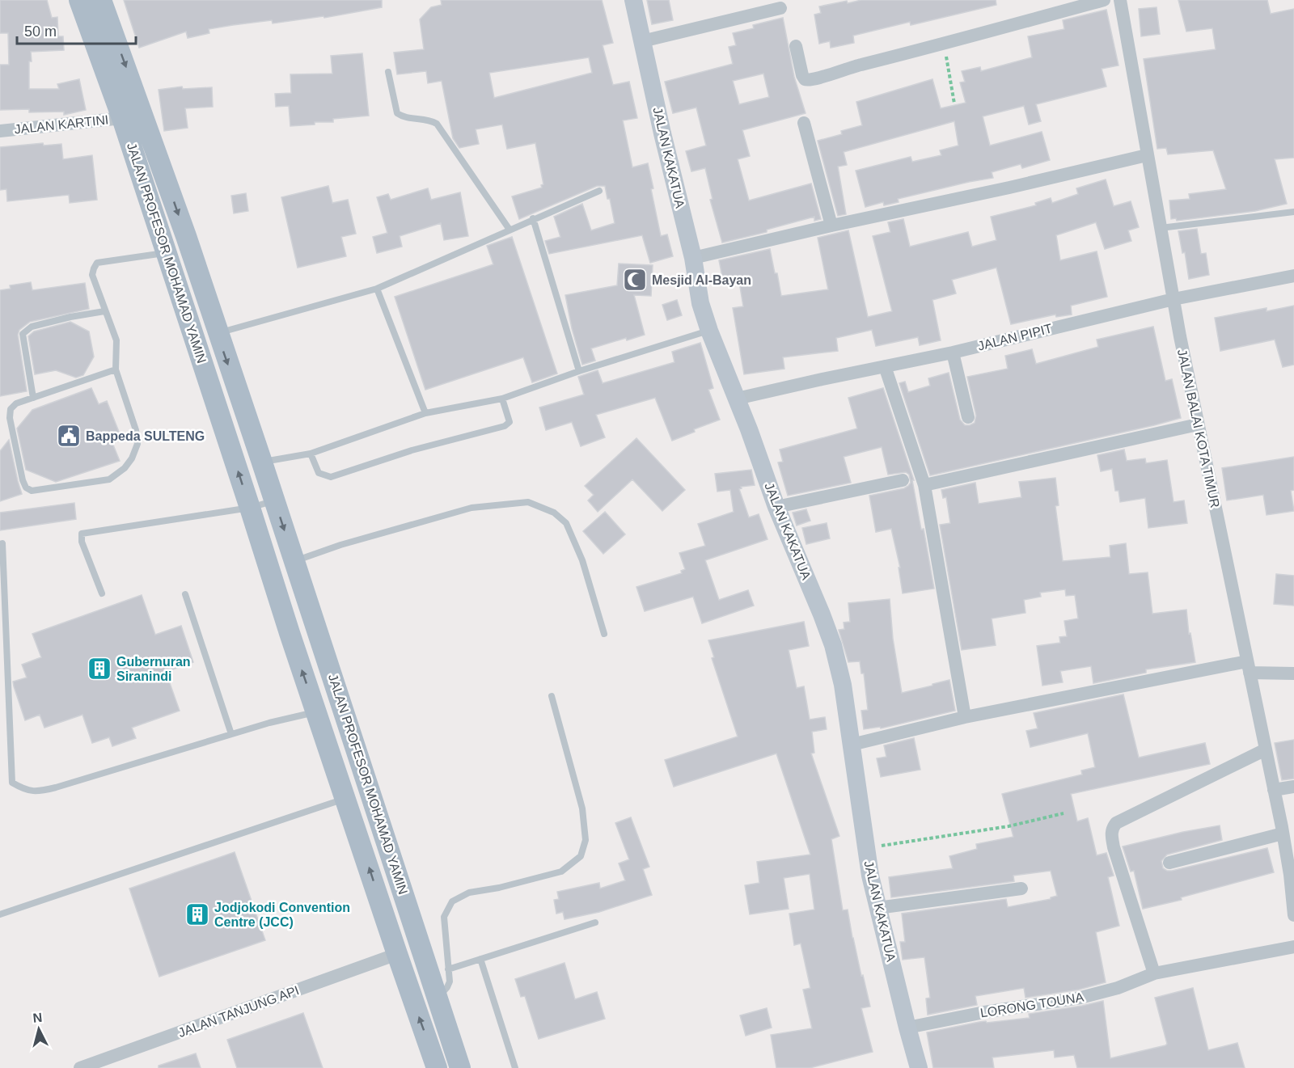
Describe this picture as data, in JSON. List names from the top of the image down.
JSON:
{
  "streets": {
    "main road": ["JALAN PROFESOR MOHAMAD YAMIN"],
    "street": [
      "JALAN KARTINI",
      "JALAN KAKATUA",
      "JALAN PIPIT",
      "JALAN BALAI KOTA TIMUR",
      "LORONG TOUNA",
      "JALAN TANJUNG API"
    ]
  },
  "crossings": [
    ["JALAN KARTINI", "JALAN PROFESOR MOHAMAD YAMIN"],
    ["JALAN KAKATUA", "JALAN PIPIT"],
    ["JALAN KAKATUA", "LORONG TOUNA"],
    ["JALAN PROFESOR MOHAMAD YAMIN", "JALAN TANJUNG API"],
    ["JALAN PIPIT", "JALAN BALAI KOTA TIMUR"]
  ],
  "places": {
    "mosque": ["Mesjid Al-Bayan"],
    "public building": ["Bappeda SULTENG"],
    "building": ["Gubernuran Siranindi", "Jodjokodi Convention Centre (JCC)"]
  },
  "scale_bar": "50 m",
  "north": "top"
}
